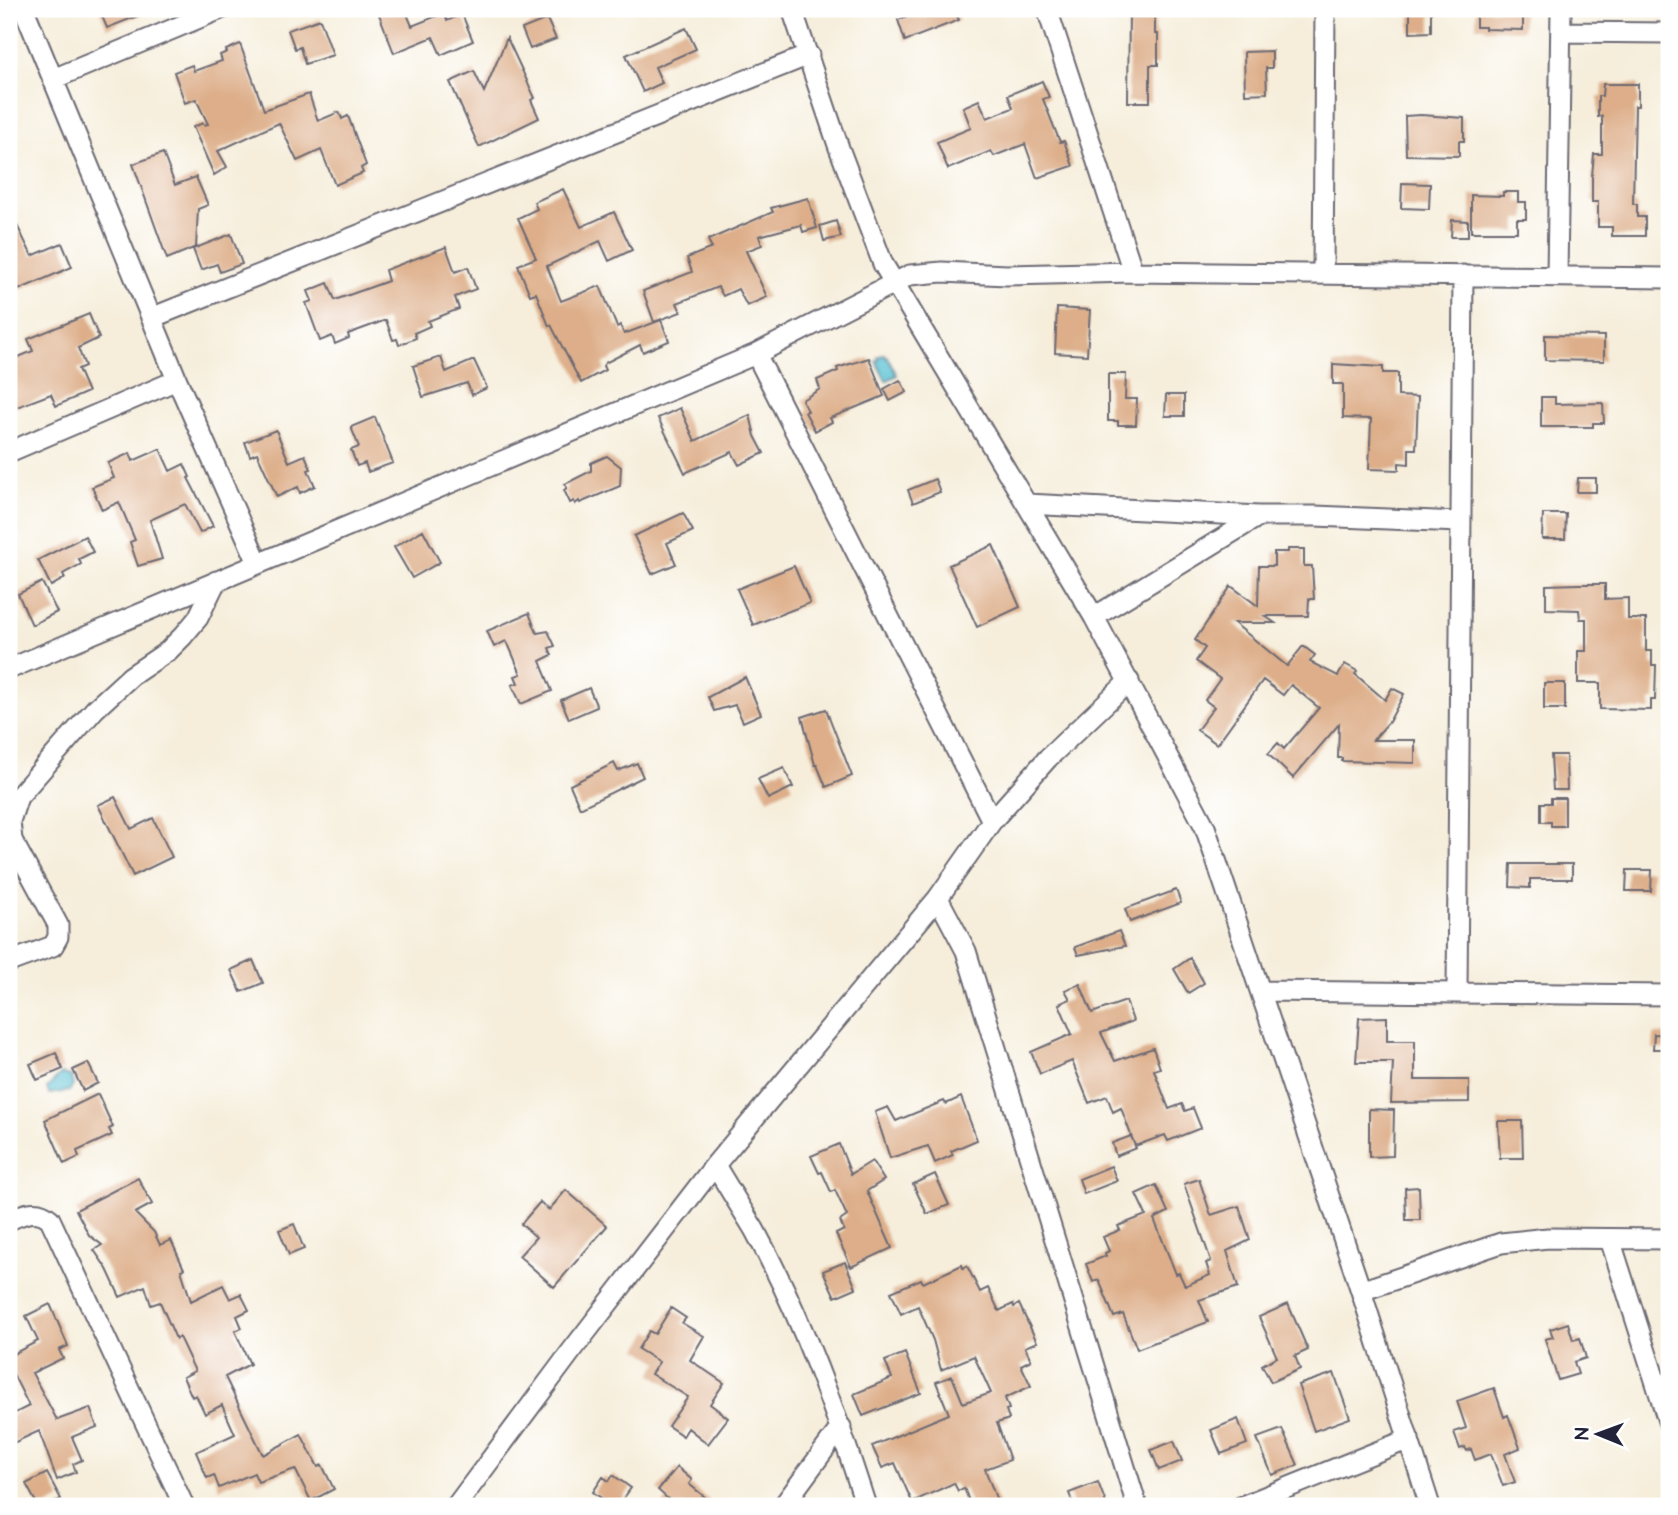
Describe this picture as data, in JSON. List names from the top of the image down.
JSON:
{
  "north": "left"
}
